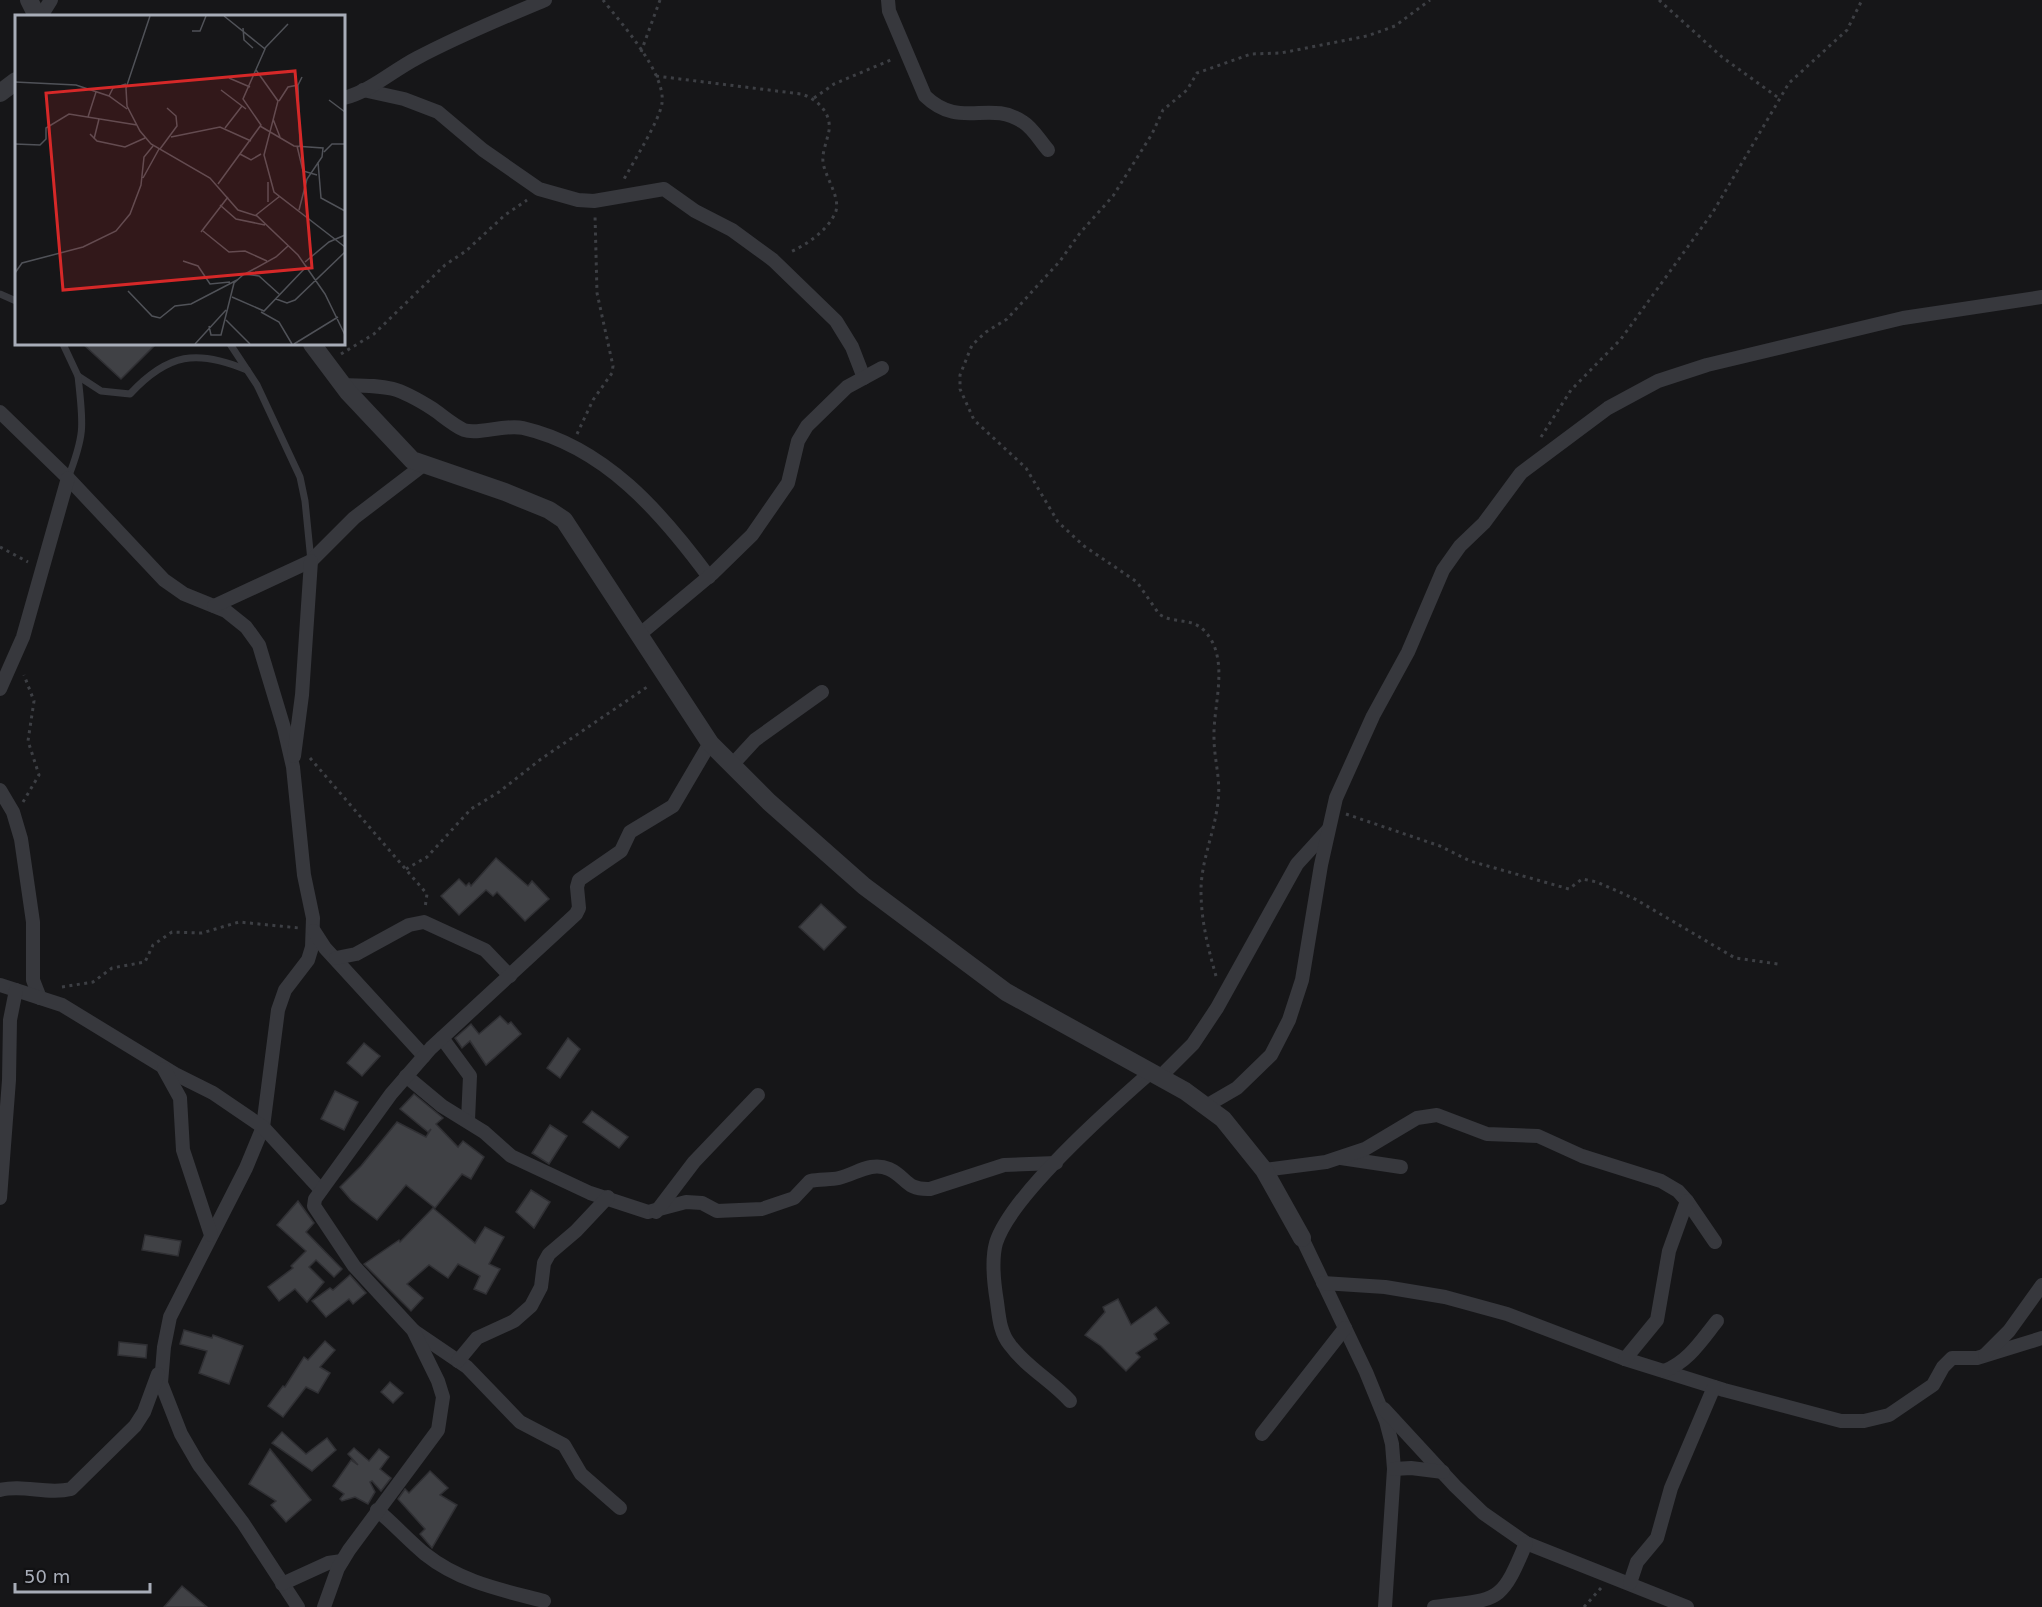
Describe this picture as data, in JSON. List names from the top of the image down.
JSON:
{
  "scale_bar": "50 m"
}
